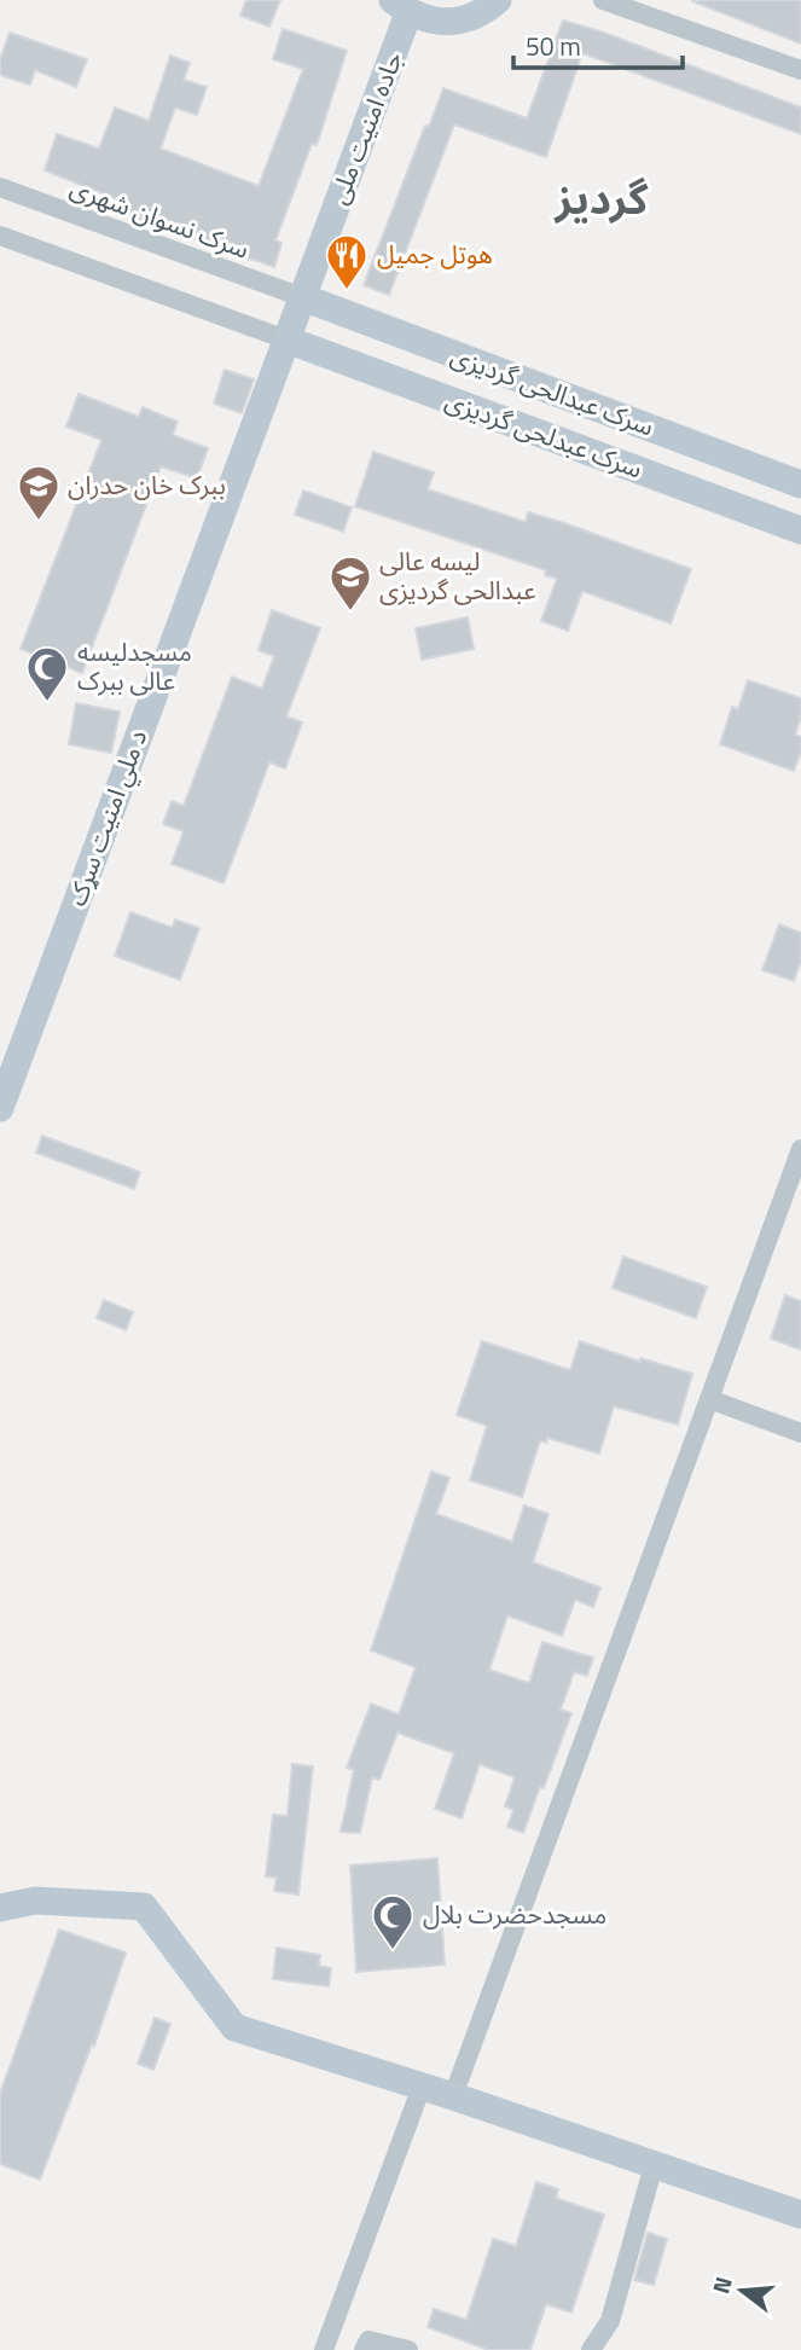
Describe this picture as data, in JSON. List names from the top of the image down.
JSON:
{
  "streets": {
    "street": [
      "جاده امنیت ملی",
      "سرک نسوان شهری",
      "سرک عبدالحی گردیزی",
      "سرک عبدلحی گردیزی",
      "د ملي امنیت سړک"
    ]
  },
  "crossings": [
    ["جاده امنیت ملی", "سرک نسوان شهری"],
    ["جاده امنیت ملی", "سرک عبدالحی گردیزی"],
    ["جاده امنیت ملی", "سرک عبدلحی گردیزی"],
    ["جاده امنیت ملی", "د ملي امنیت سړک"],
    ["سرک نسوان شهری", "سرک عبدالحی گردیزی"],
    ["سرک عبدلحی گردیزی", "د ملي امنیت سړک"]
  ],
  "districts": ["گردیز"],
  "places": {
    "restaurant": ["هوتل جمیل"],
    "school or university": ["ببرک خان حدران", "لیسه عالی عبدالحی گردیزی"],
    "mosque": ["مسجدلیسه عالی ببرک", "مسجدحضرت بلال"]
  },
  "scale_bar": "50 m",
  "north": "left"
}
